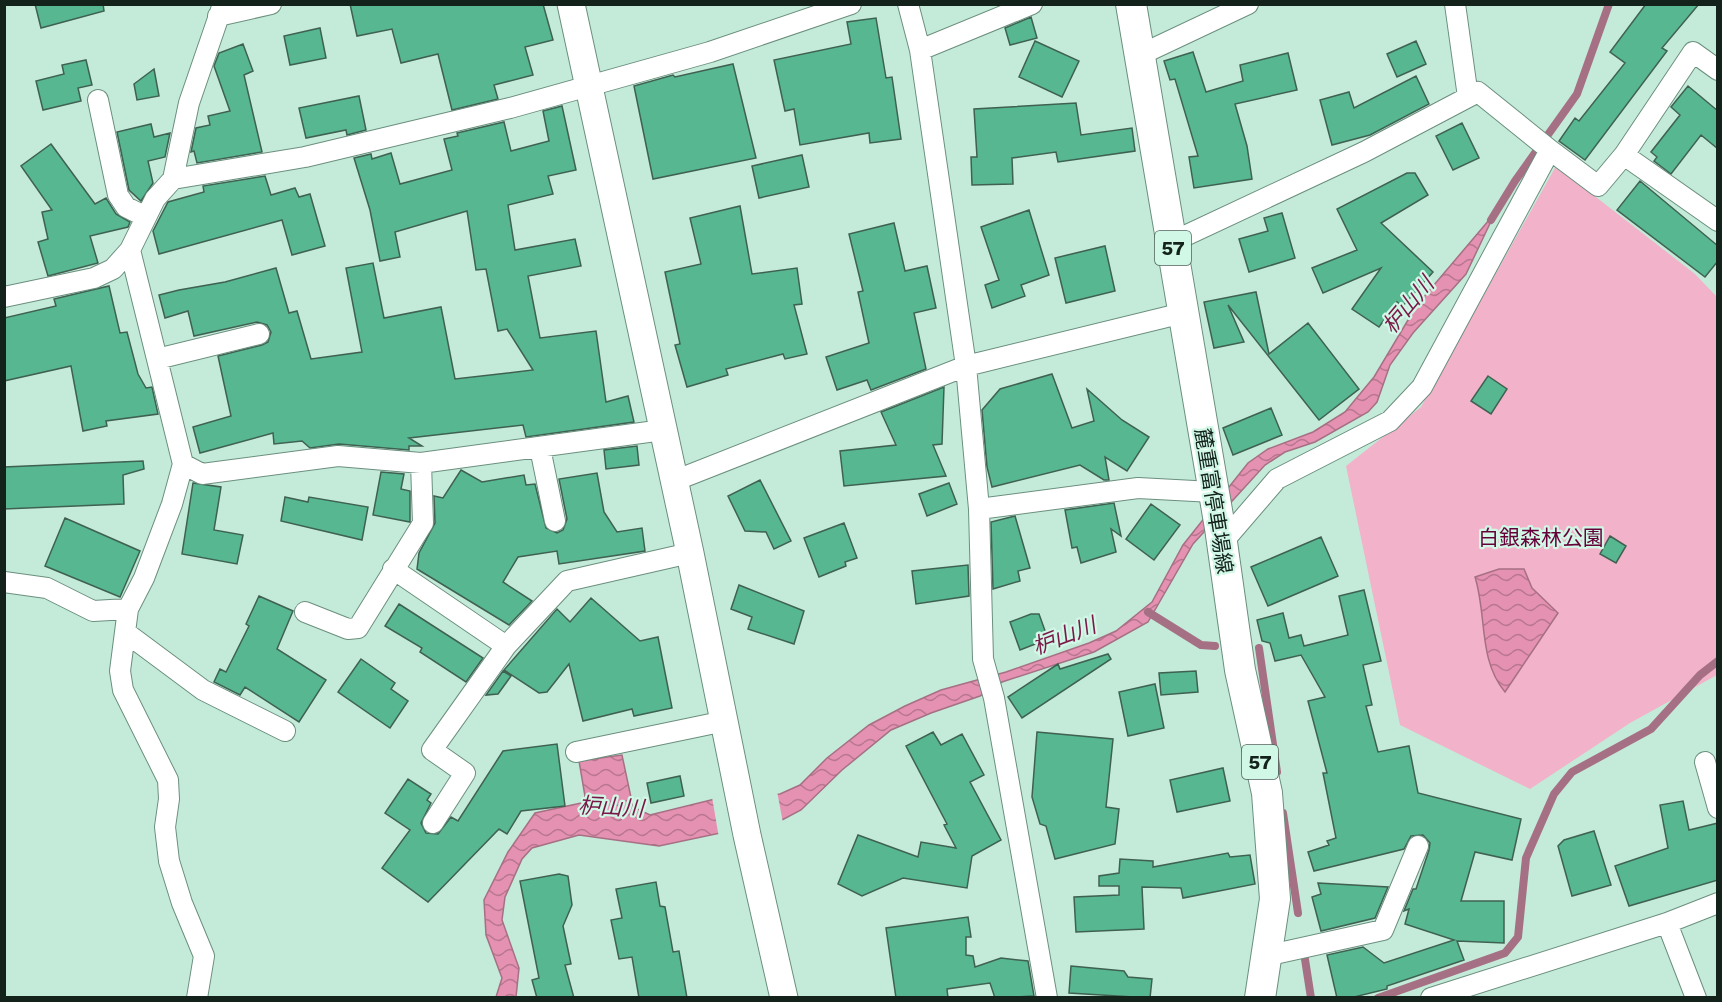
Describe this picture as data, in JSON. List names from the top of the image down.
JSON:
{
  "streets": {
    "main road": ["57", "麓重富停車場線"]
  },
  "water": ["枦山川"],
  "parks": ["白銀森林公園"]
}
